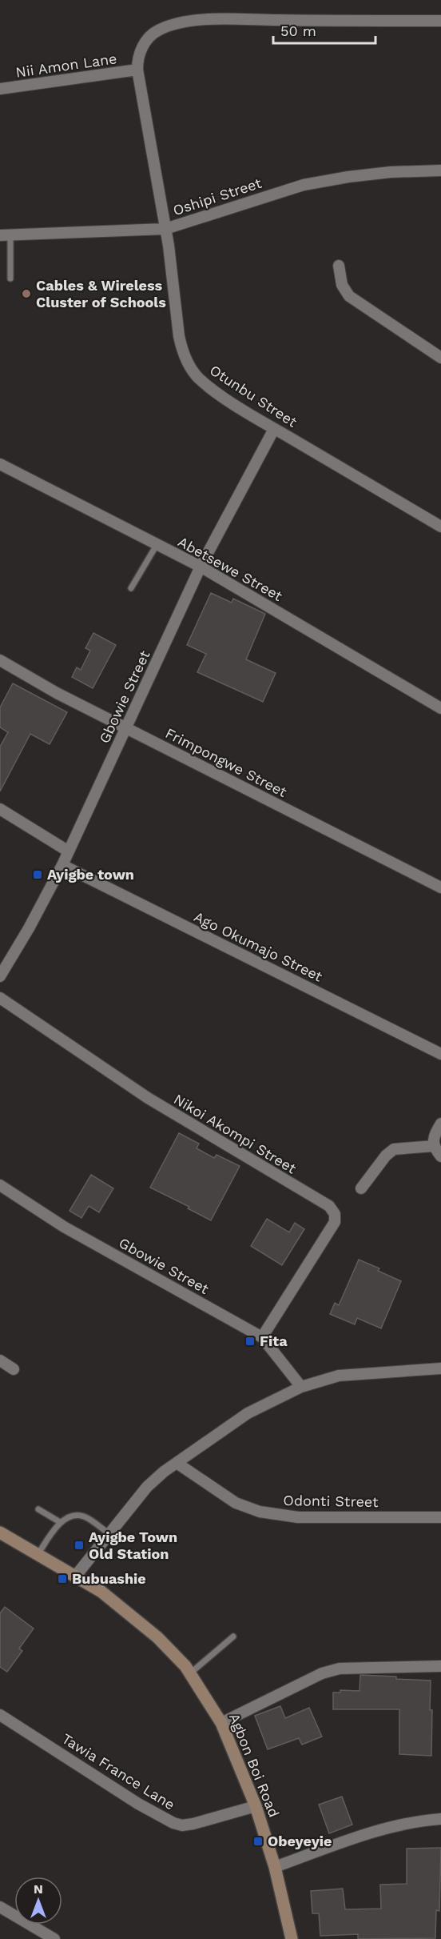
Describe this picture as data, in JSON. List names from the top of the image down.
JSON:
{
  "streets": {
    "street": [
      "Nii Amon Lane",
      "Oshipi Street",
      "Otunbu Street",
      "Abetsewe Street",
      "Gbowie Street",
      "Frimpongwe Street",
      "Ago Okumajo Street",
      "Nikoi Akompi Street",
      "Odonti Street",
      "Agbon Boi Road",
      "Tawia France Lane"
    ]
  },
  "crossings": [
    ["Nii Amon Lane", "Otunbu Street"],
    ["Oshipi Street", "Otunbu Street"],
    ["Otunbu Street", "Gbowie Street"],
    ["Abetsewe Street", "Gbowie Street"],
    ["Gbowie Street", "Frimpongwe Street"],
    ["Gbowie Street", "Ago Okumajo Street"],
    ["Gbowie Street", "Nikoi Akompi Street"],
    ["Agbon Boi Road", "Tawia France Lane"]
  ],
  "places": {
    "other": ["Cables & Wireless Cluster of Schools"],
    "transit": [
      "Ayigbe town",
      "Fita",
      "Ayigbe Town Old Station",
      "Bubuashie",
      "Obeyeyie"
    ]
  },
  "scale_bar": "50 m",
  "north": "top"
}
